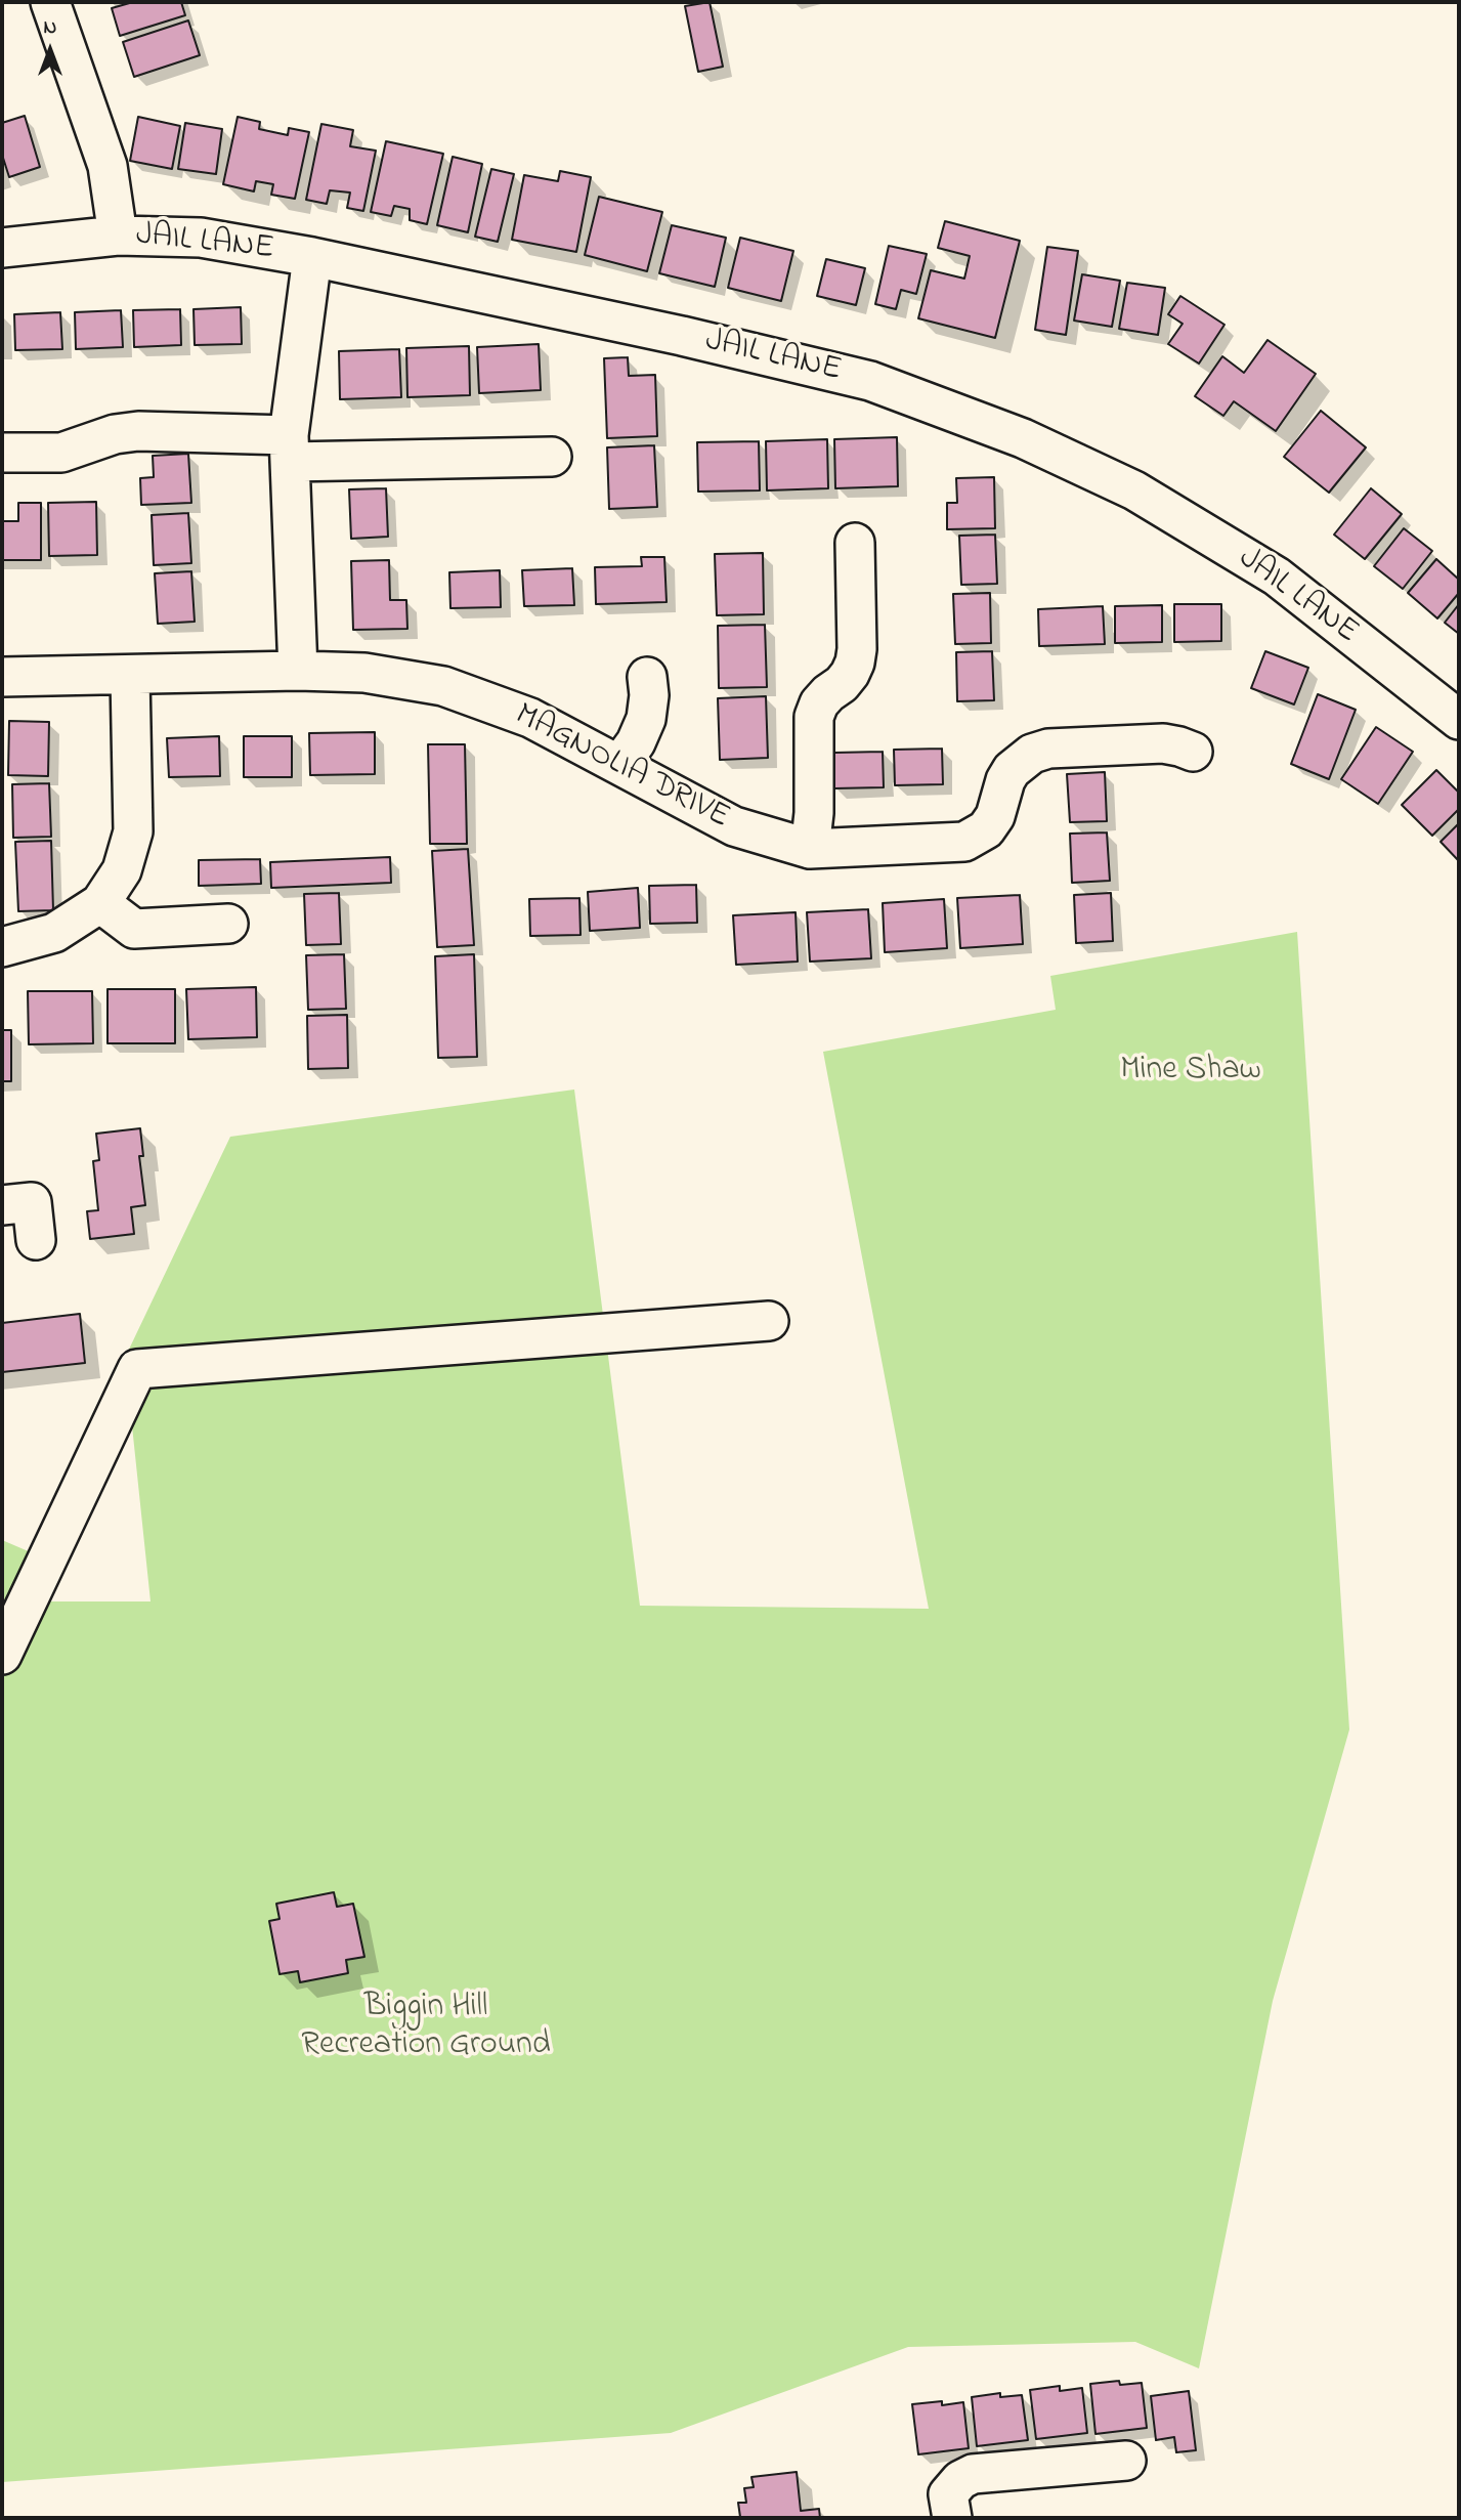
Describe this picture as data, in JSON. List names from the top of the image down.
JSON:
{
  "streets": {
    "street": ["JAIL LANE", "MAGNOLIA DRIVE"]
  },
  "parks": ["Mine Shaw", "Biggin Hill Recreation Ground"],
  "north": "top"
}
